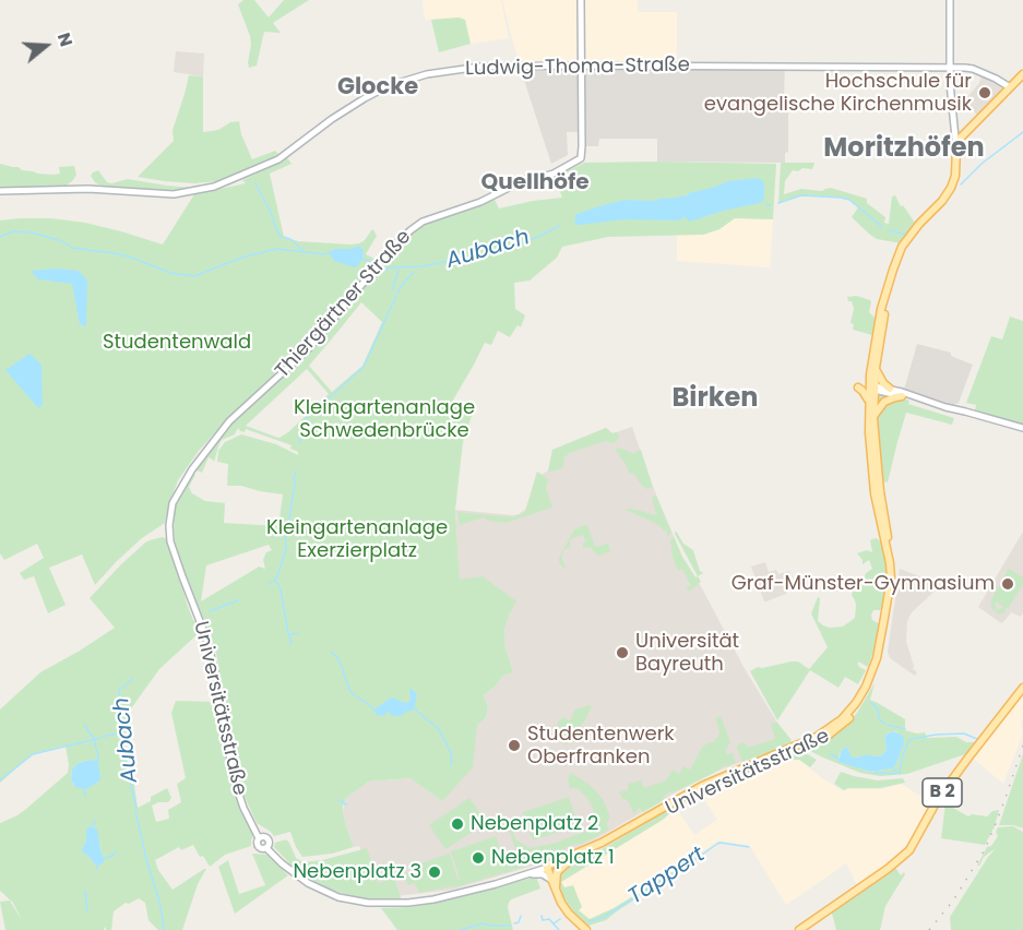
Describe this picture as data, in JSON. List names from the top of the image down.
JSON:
{
  "streets": {
    "main road": [
      "Ludwig-Thoma-Straße",
      "Thiergärtner Straße",
      "Universitätsstraße",
      "B 2"
    ]
  },
  "crossings": [
    ["Ludwig-Thoma-Straße", "Thiergärtner Straße"],
    ["Thiergärtner Straße", "Universitätsstraße"]
  ],
  "districts": [
    "Glocke",
    "Moritzhöfen",
    "Quellhöfe",
    "Birken"
  ],
  "water": ["Aubach", "Tappert"],
  "parks": ["Studentenwald", "Kleingartenanlage Schwedenbrücke", "Kleingartenanlage Exerzierplatz"],
  "places": [
    "Hochschule für evangelische Kirchenmusik",
    "Graf-Münster-Gymnasium",
    "Universität Bayreuth",
    "Studentenwerk Oberfranken",
    "Nebenplatz 2",
    "Nebenplatz 1",
    "Nebenplatz 3"
  ],
  "north": "right"
}
